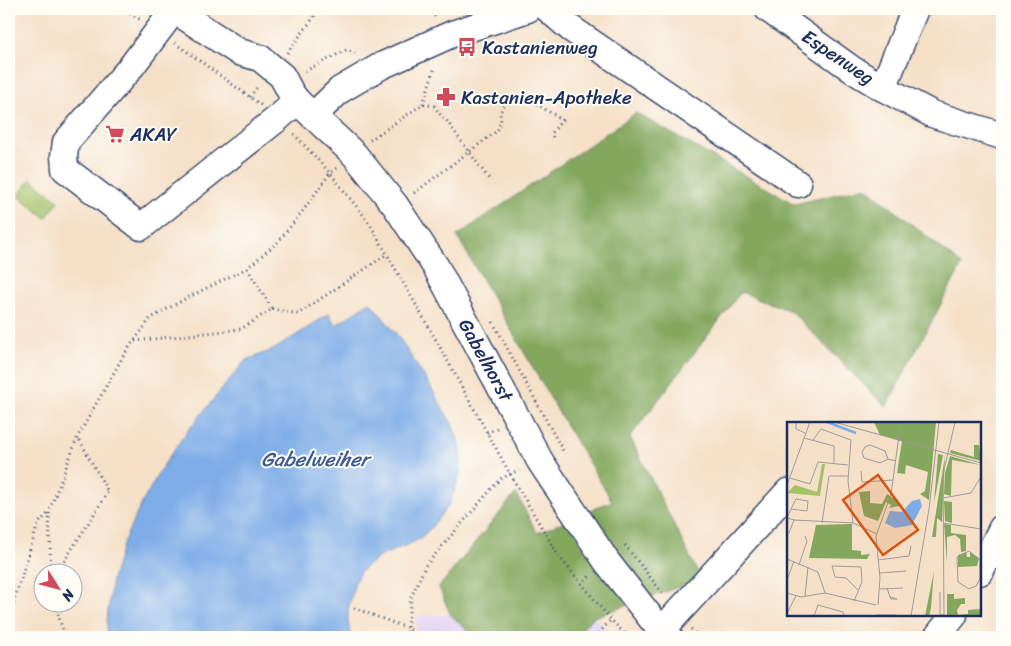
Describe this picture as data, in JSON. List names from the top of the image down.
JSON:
{
  "streets": {
    "street": ["Espenweg", "Gabelhorst"]
  },
  "water": ["Gabelweiher"],
  "places": {
    "bus stop": ["Kastanienweg"],
    "pharmacy": ["Kastanien-Apotheke"],
    "supermarket": ["AKAY"]
  },
  "north": "bottom right"
}
